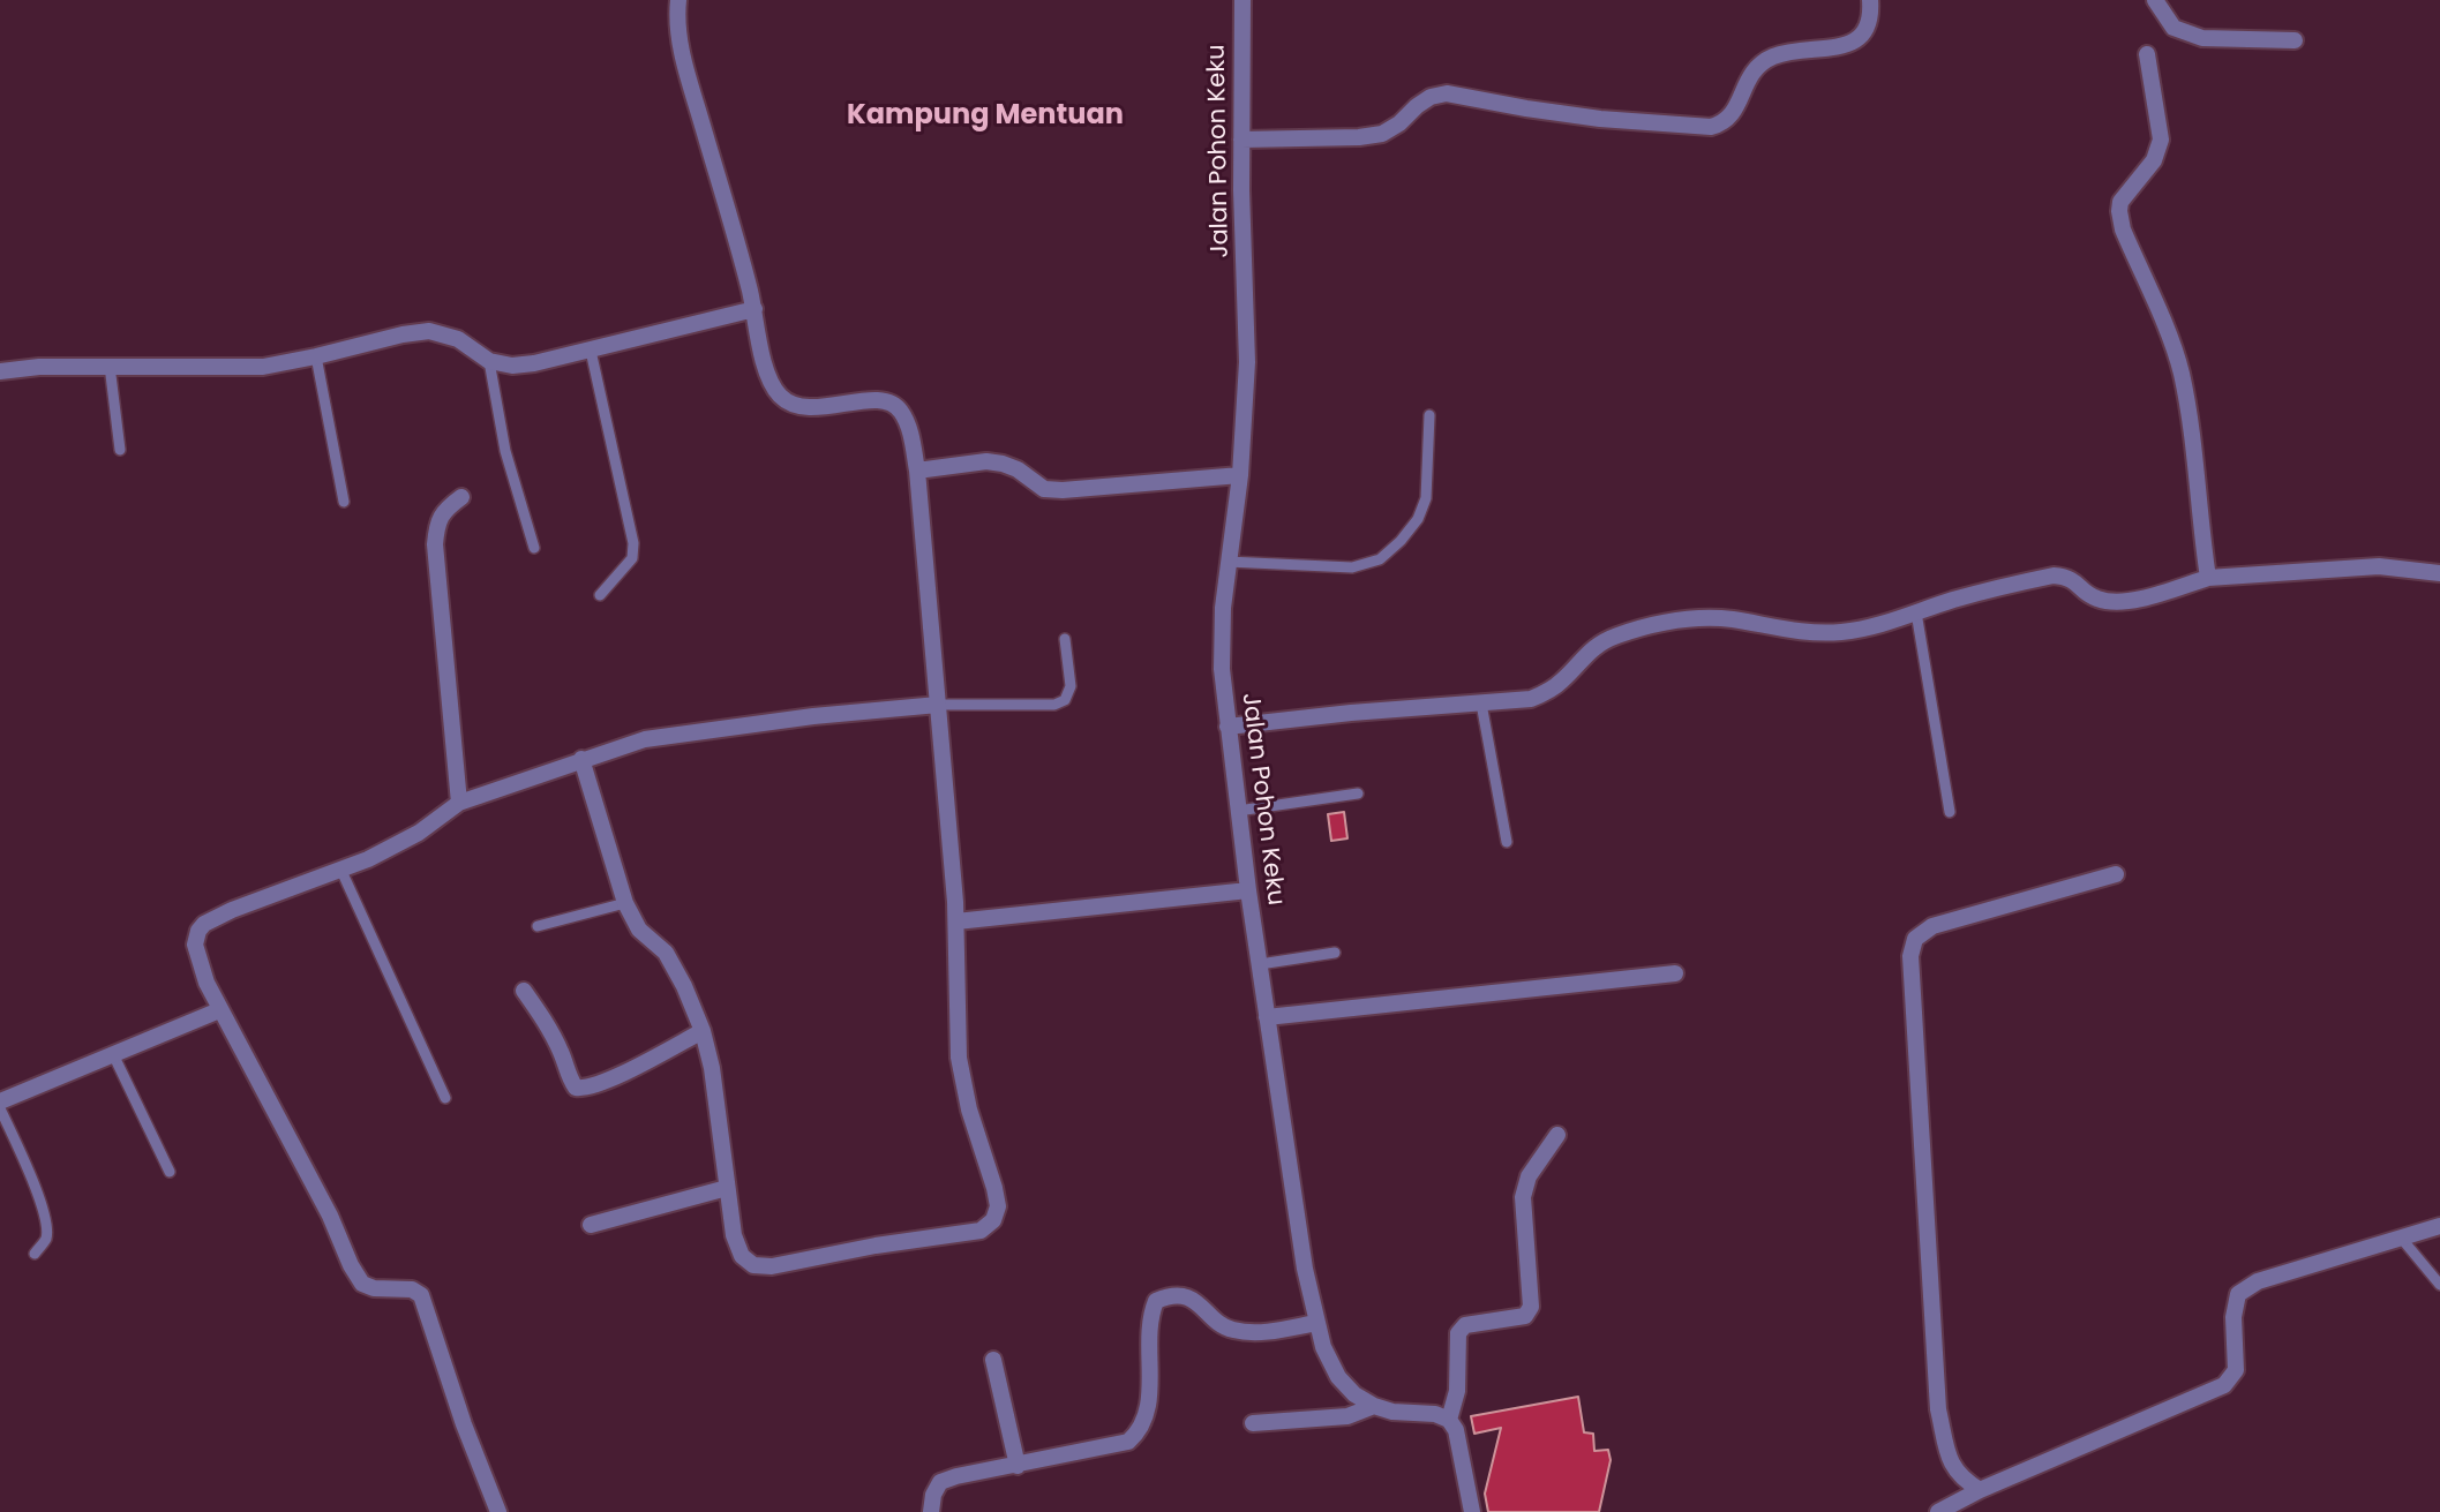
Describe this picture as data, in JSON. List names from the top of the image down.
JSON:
{
  "streets": {
    "street": ["Jalan Pohon Keku"]
  },
  "districts": ["Kampung Mentuan"]
}
